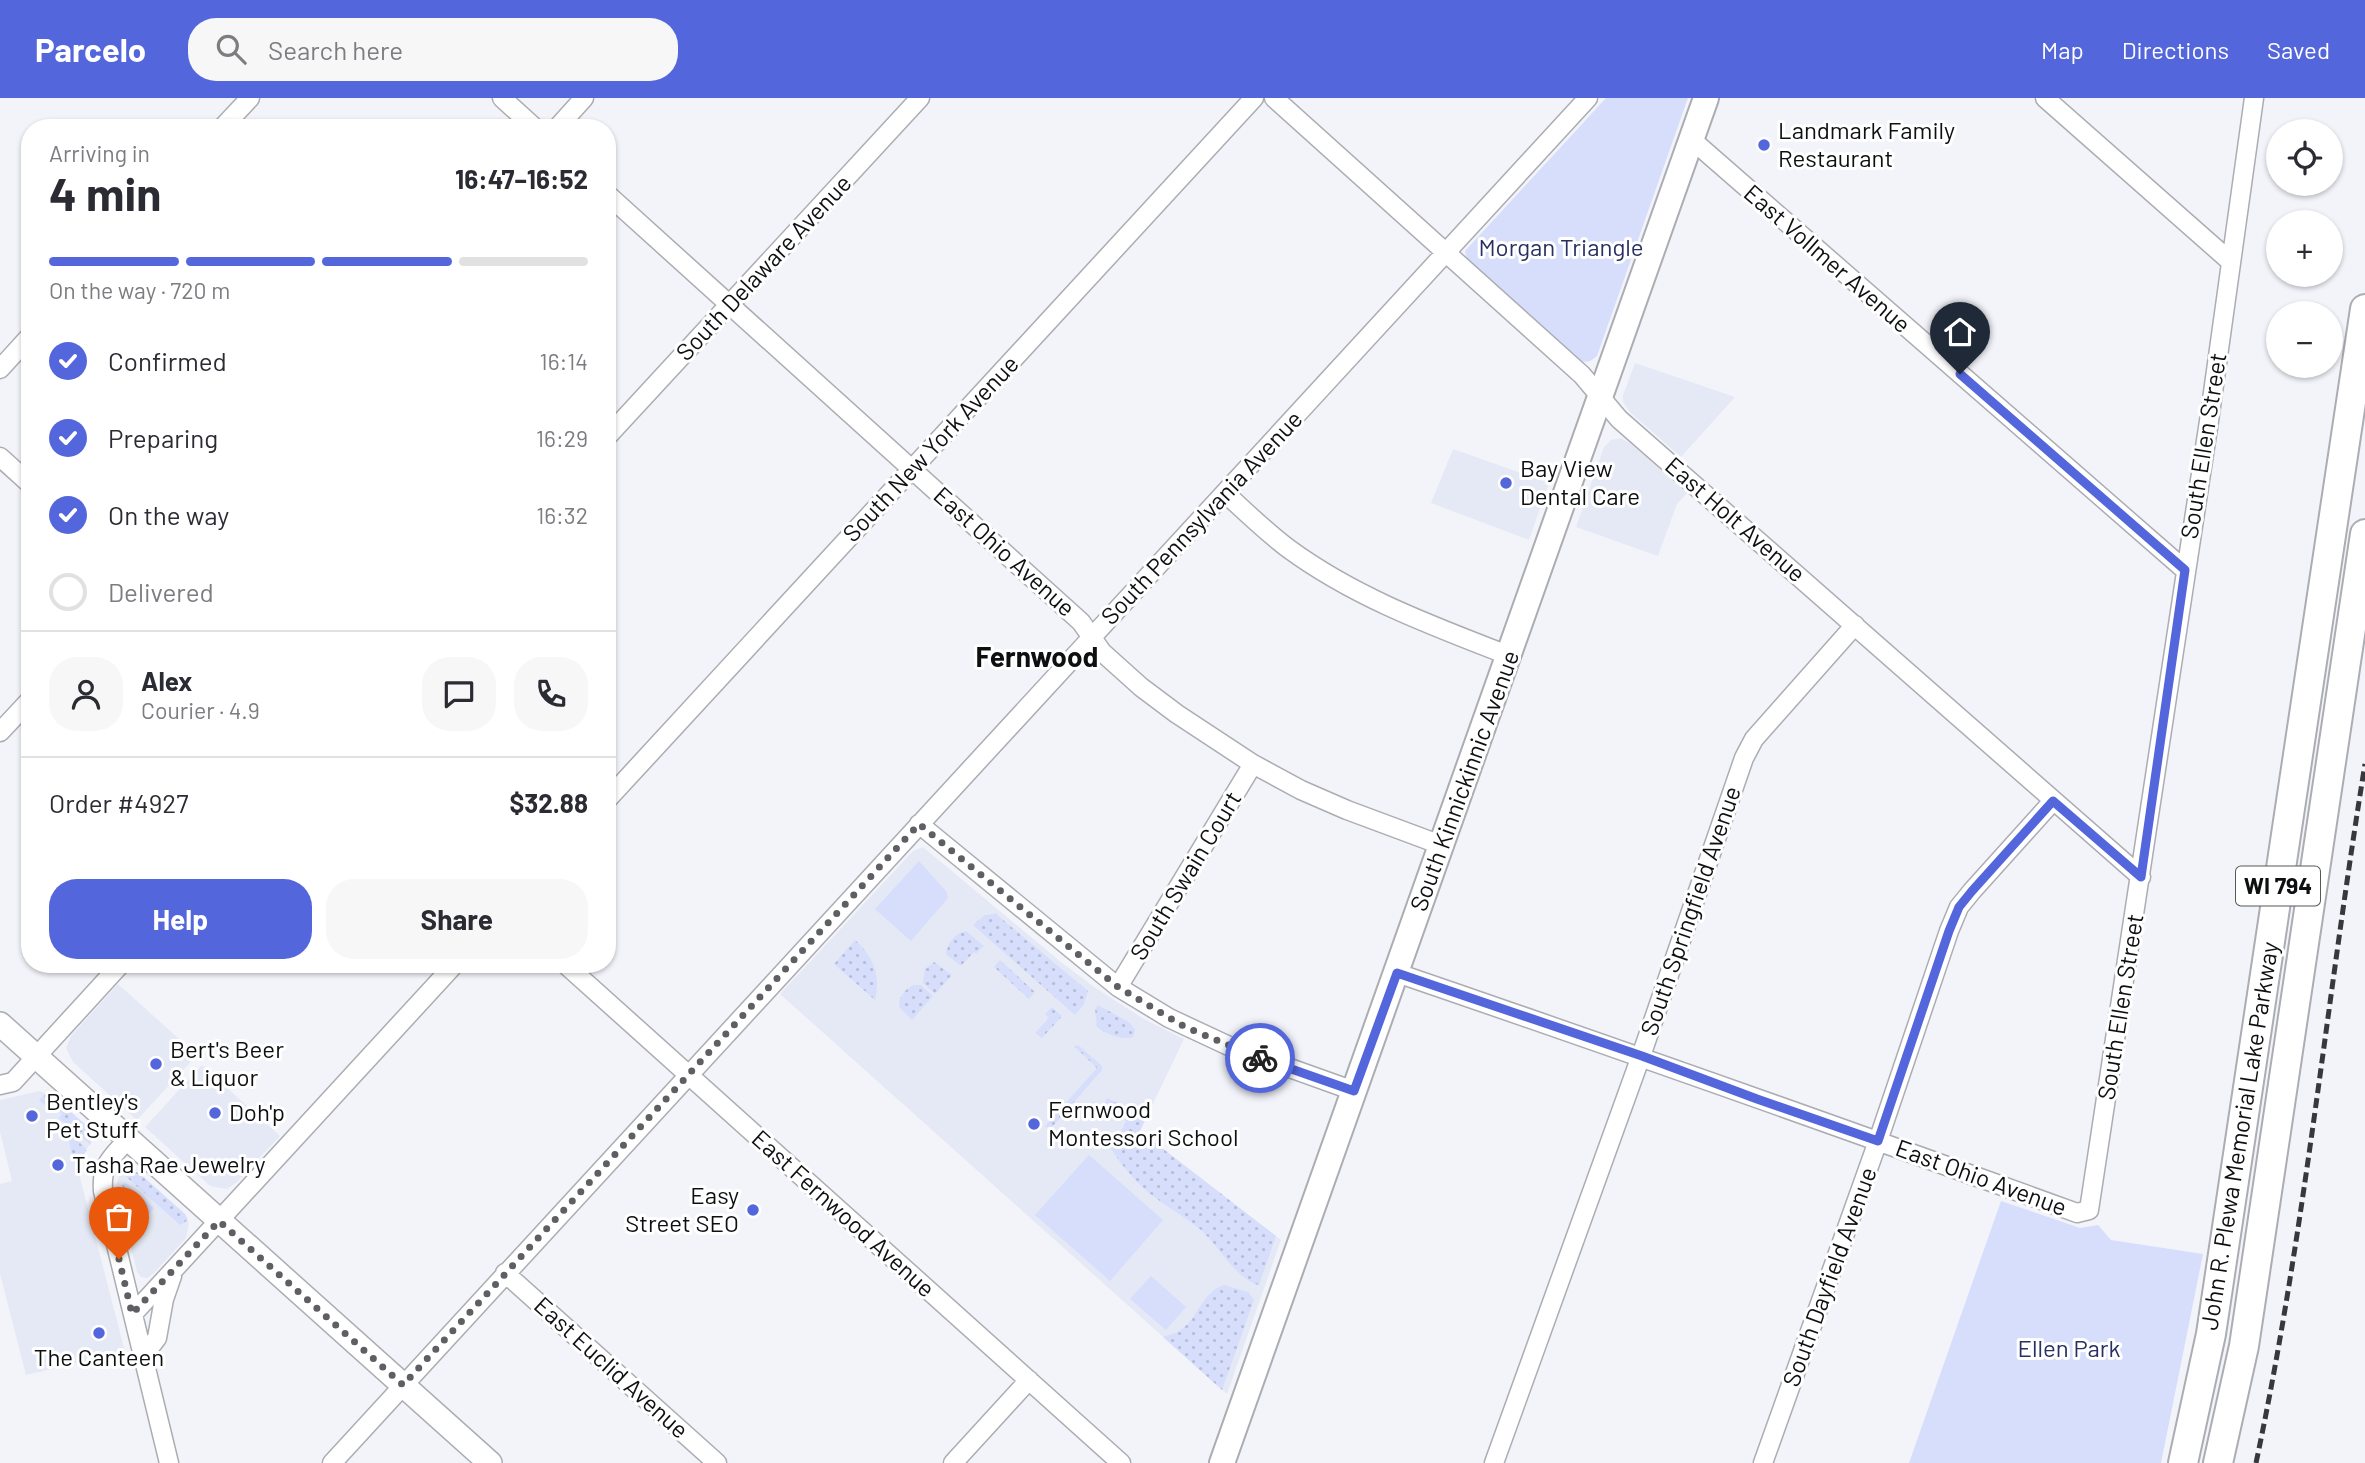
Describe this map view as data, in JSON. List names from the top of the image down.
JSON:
{
  "streets": {
    "main road": ["South Kinnickinnic Avenue", "WI 794", "John R. Plewa Memorial Lake Parkway"],
    "street": [
      "East Vollmer Avenue",
      "South Delaware Avenue",
      "South Ellen Street",
      "South New York Avenue",
      "South Pennsylvania Avenue",
      "East Holt Avenue",
      "East Ohio Avenue",
      "South Swain Court",
      "South Springfield Avenue",
      "East Fernwood Avenue",
      "South Dayfield Avenue",
      "East Euclid Avenue"
    ]
  },
  "crossings": [
    ["East Vollmer Avenue", "South Ellen Street"],
    ["East Vollmer Avenue", "South Kinnickinnic Avenue"],
    ["South Delaware Avenue", "East Ohio Avenue"],
    ["South Ellen Street", "East Holt Avenue"],
    ["South Ellen Street", "East Ohio Avenue"],
    ["South New York Avenue", "East Ohio Avenue"],
    ["South Pennsylvania Avenue", "East Holt Avenue"],
    ["South Pennsylvania Avenue", "East Ohio Avenue"],
    ["South Pennsylvania Avenue", "East Fernwood Avenue"],
    ["South Pennsylvania Avenue", "East Euclid Avenue"],
    ["East Holt Avenue", "South Kinnickinnic Avenue"],
    ["East Holt Avenue", "South Springfield Avenue"],
    ["East Holt Avenue", "South Dayfield Avenue"],
    ["East Ohio Avenue", "South Kinnickinnic Avenue"],
    ["East Ohio Avenue", "South Swain Court"],
    ["East Ohio Avenue", "South Springfield Avenue"],
    ["East Ohio Avenue", "South Dayfield Avenue"]
  ],
  "districts": ["Fernwood"],
  "parks": ["Morgan Triangle", "Ellen Park"],
  "places": [
    "Landmark Family Restaurant",
    "Bay View Dental Care",
    "Bert's Beer & Liquor",
    "Doh'p",
    "Bentley's Pet Stuff",
    "Fernwood Montessori School",
    "Tasha Rae Jewelry",
    "Easy Street SEO",
    "The Canteen"
  ],
  "page": {
    "header": "Parcelo",
    "search": "Search here",
    "nav": ["Map", "Directions", "Saved"],
    "map_buttons": ["+", "−"],
    "heading": ["4 min", "Arriving in", "16:47–16:52"],
    "panel": [
      "Alex",
      "Courier · 4.9",
      "Order #4927",
      "$32.88"
    ],
    "bar": "On the way · 720 m",
    "list": [
      ["Confirmed", "16:14"],
      ["Preparing", "16:29"],
      ["On the way", "16:32"],
      "Delivered"
    ],
    "buttons": ["Help", "Share"]
  }
}
